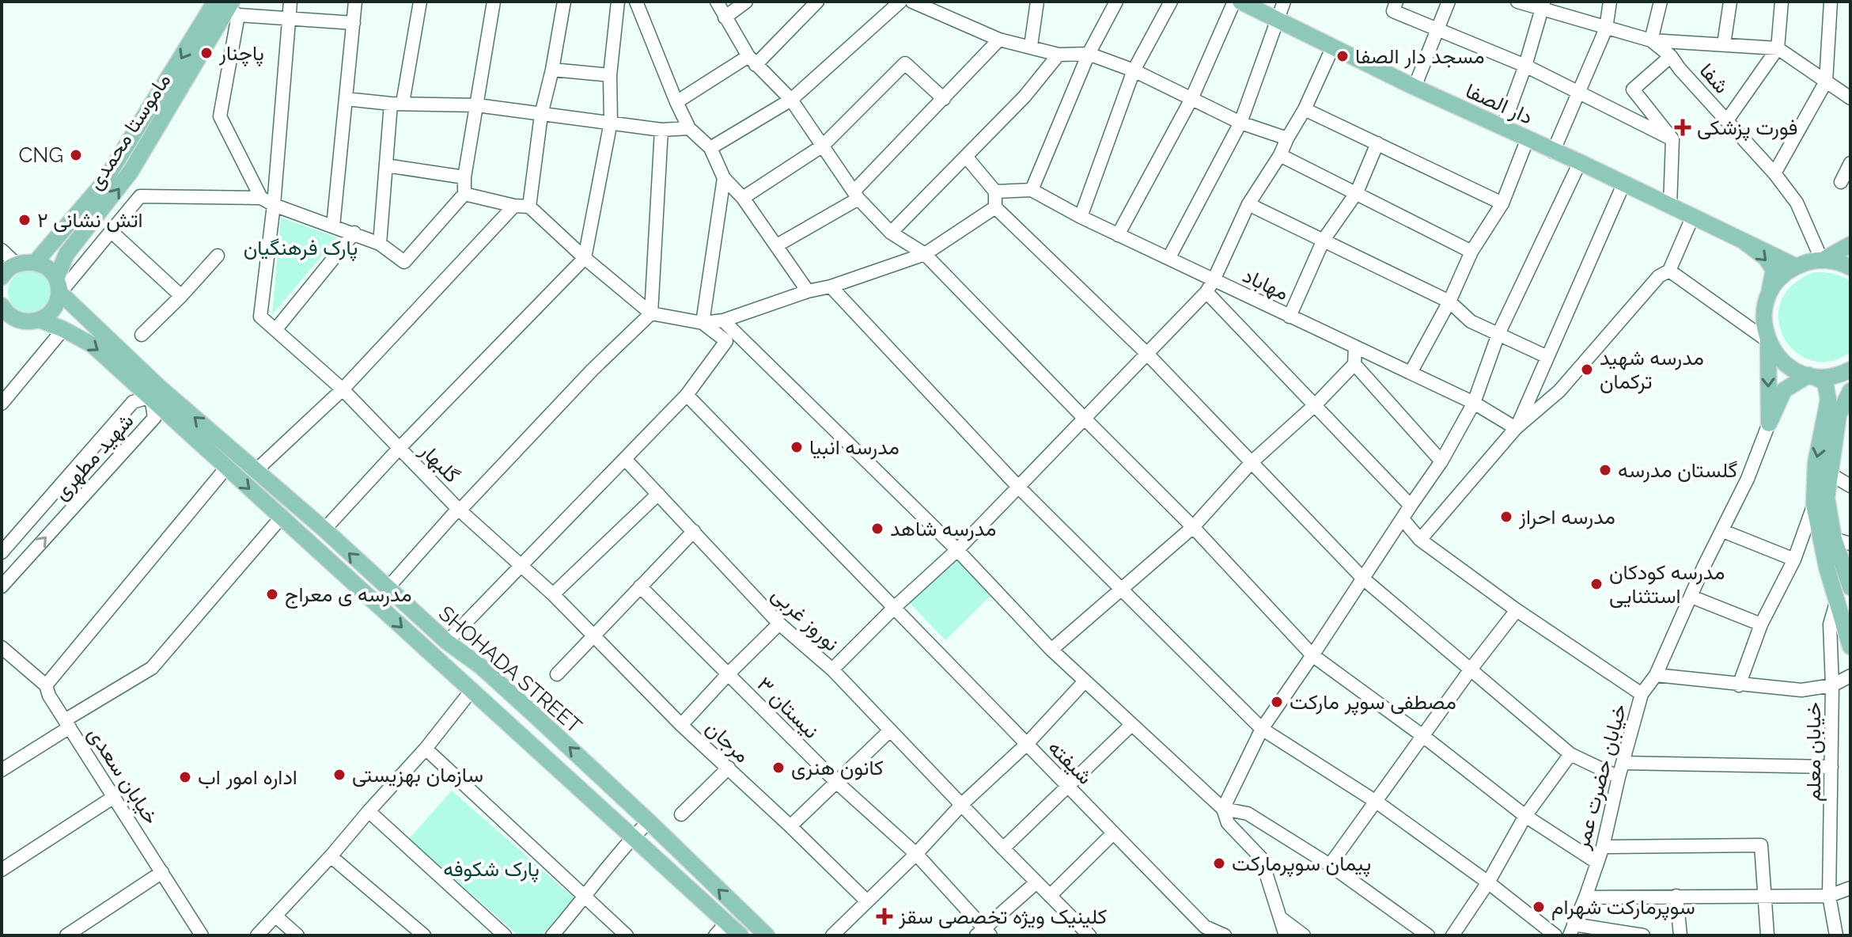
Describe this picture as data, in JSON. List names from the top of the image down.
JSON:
{
  "streets": {
    "main road": ["دار الصفا", "ماموستا محمدی", "SHOHADA STREET"],
    "street": [
      "شفا",
      "مهاباد",
      "شهید مطهری",
      "گلبهار",
      "نوروز غربی",
      "نیستان ۳",
      "مرجان",
      "خیابان معلم",
      "شیفته",
      "خیابان سعدی",
      "خیابان حضرت عمر"
    ]
  },
  "crossings": [
    ["ماموستا محمدی", "SHOHADA STREET"],
    ["شهید مطهری", "SHOHADA STREET"],
    ["گلبهار", "مرجان"]
  ],
  "parks": ["پارک فرهنگیان", "پارک شکوفه"],
  "places": {
    "other": [
      "پاچنار",
      "مسجد دار الصفا",
      "CNG",
      "اتش نشانی ۲",
      "مدرسه شهید ترکمان",
      "مدرسه انبیا",
      "گلستان مدرسه",
      "مدرسه احراز",
      "مدرسه شاهد",
      "مدرسه کودکان استثنایی",
      "مدرسه ی معراج",
      "مصطفی سوپر مارکت",
      "کانون هنری",
      "سازمان بهزیستی",
      "اداره امور اب",
      "پیمان سوپرمارکت",
      "سوپرمارکت شهرام"
    ],
    "health": ["فورت پزشکی", "کلینیک ویژه تخصصی سقز"]
  }
}
